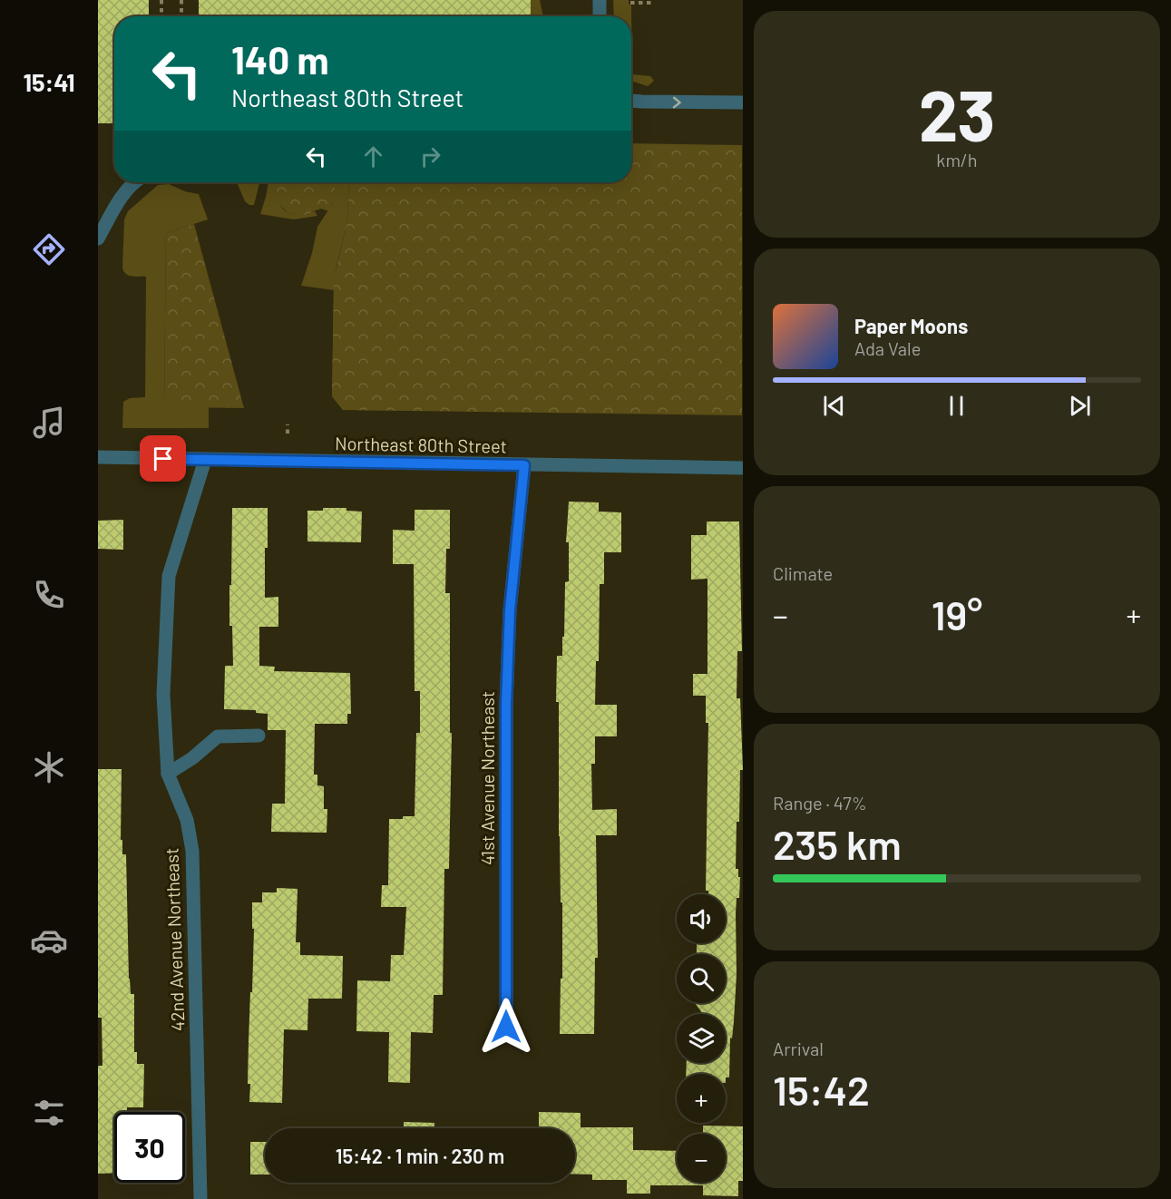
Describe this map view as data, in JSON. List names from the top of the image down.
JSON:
{
  "streets": {
    "street": ["Northeast 80th Street", "41st Avenue Northeast", "42nd Avenue Northeast"]
  },
  "crossings": [
    ["Northeast 80th Street", "41st Avenue Northeast"],
    ["Northeast 80th Street", "42nd Avenue Northeast"]
  ],
  "page": {
    "tabs": "15:41",
    "tile": [
      ["23", "km/h"],
      "Climate",
      ["Range · 47%", "235 km"],
      ["Arrival", "15:42"]
    ],
    "turn": ["140 m", "Northeast 80th Street"],
    "song": ["Paper Moons", "Ada Vale"],
    "heat": ["−", "19°", "+"],
    "map_buttons": ["+", "−"],
    "limit": "30",
    "trip": "15:42 · 1 min · 230 m"
  }
}
